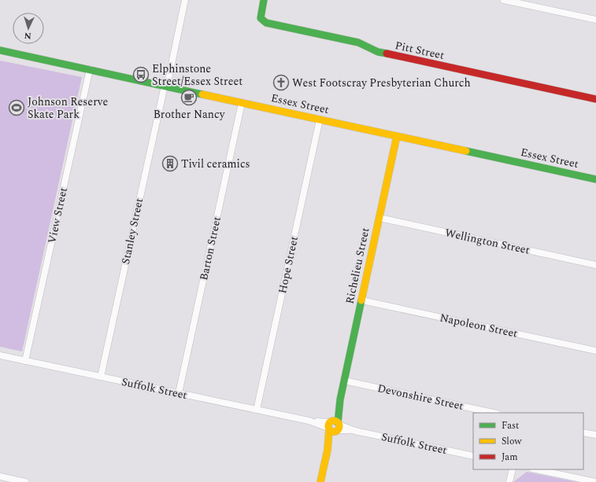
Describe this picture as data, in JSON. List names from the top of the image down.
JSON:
{
  "streets": {
    "street": [
      "Pitt Street",
      "Essex Street",
      "View Street",
      "Stanley Street",
      "Wellington Street",
      "Barton Street",
      "Hope Street",
      "Richelieu Street",
      "Napoleon Street",
      "Suffolk Street",
      "Devonshire Street"
    ]
  },
  "crossings": [
    ["Essex Street", "View Street"],
    ["Essex Street", "Stanley Street"],
    ["Essex Street", "Barton Street"],
    ["Essex Street", "Hope Street"],
    ["Essex Street", "Richelieu Street"],
    ["View Street", "Suffolk Street"],
    ["Stanley Street", "Suffolk Street"],
    ["Wellington Street", "Richelieu Street"],
    ["Barton Street", "Suffolk Street"],
    ["Hope Street", "Suffolk Street"],
    ["Richelieu Street", "Napoleon Street"],
    ["Richelieu Street", "Suffolk Street"],
    ["Richelieu Street", "Devonshire Street"]
  ],
  "places": {
    "bus stop": ["Elphinstone Street/Essex Street"],
    "church": ["West Footscray Presbyterian Church"],
    "cafe": ["Brother Nancy"],
    "sports": ["Johnson Reserve Skate Park"],
    "building": ["Tivil ceramics"]
  },
  "legend": ["Fast", "Slow", "Jam"],
  "north": "bottom"
}
